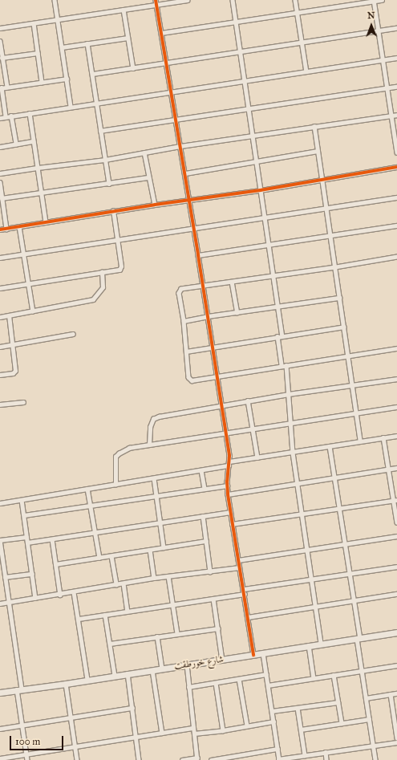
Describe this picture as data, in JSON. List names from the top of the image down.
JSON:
{
  "streets": {
    "street": ["شارع خورطقت"]
  },
  "scale_bar": "100 m",
  "north": "top"
}
